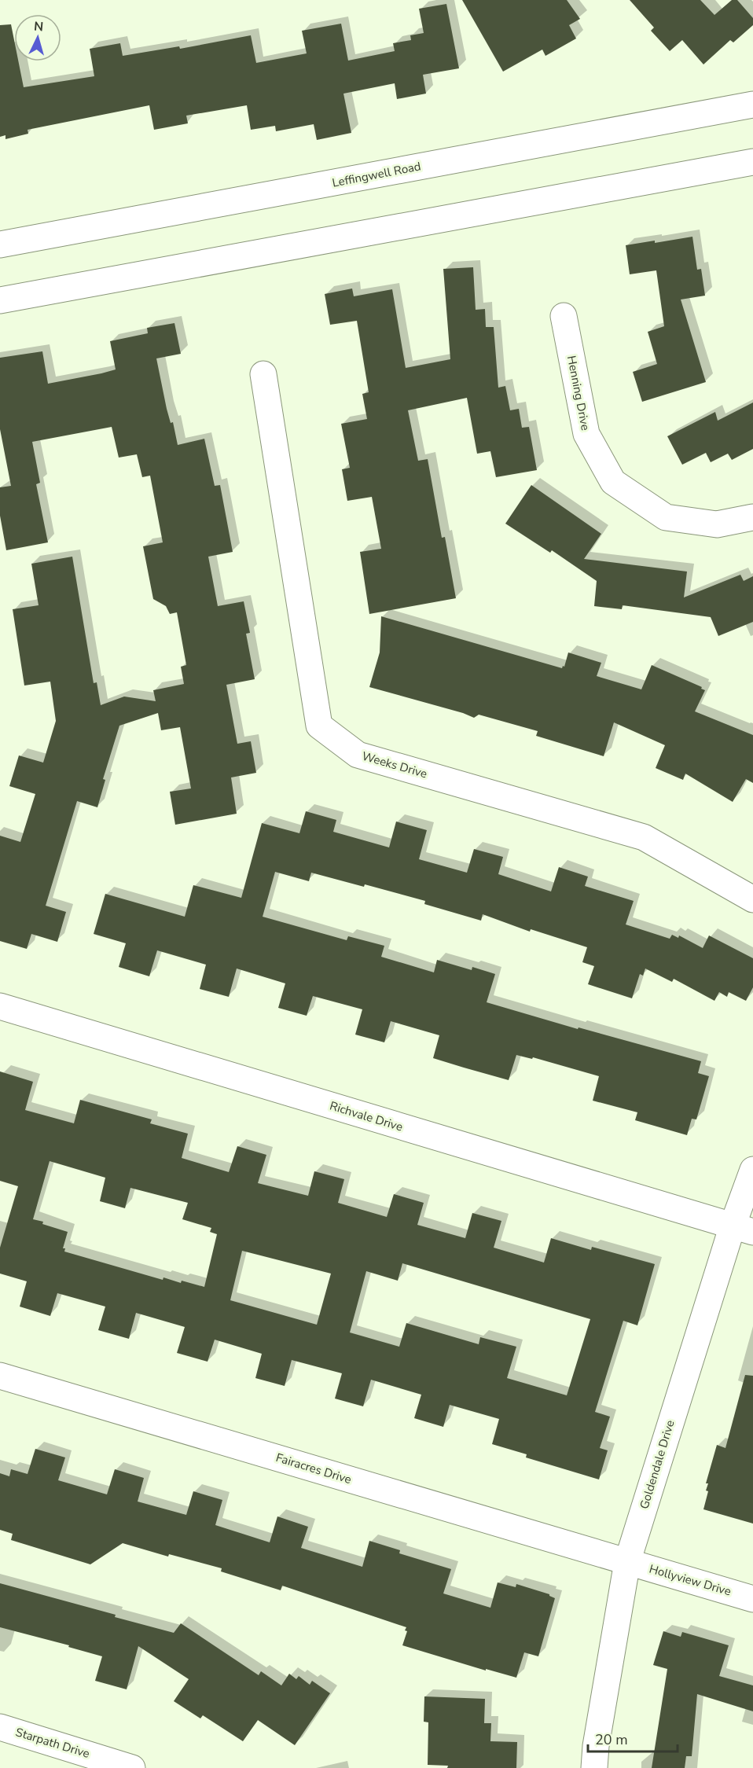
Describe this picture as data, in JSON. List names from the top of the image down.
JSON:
{
  "streets": {
    "street": [
      "Leffingwell Road",
      "Henning Drive",
      "Weeks Drive",
      "Richvale Drive",
      "Goldendale Drive",
      "Fairacres Drive",
      "Hollyview Drive",
      "Starpath Drive"
    ]
  },
  "crossings": [
    ["Richvale Drive", "Goldendale Drive"],
    ["Goldendale Drive", "Fairacres Drive"],
    ["Goldendale Drive", "Hollyview Drive"],
    ["Fairacres Drive", "Hollyview Drive"]
  ],
  "scale_bar": "20 m",
  "north": "top"
}
